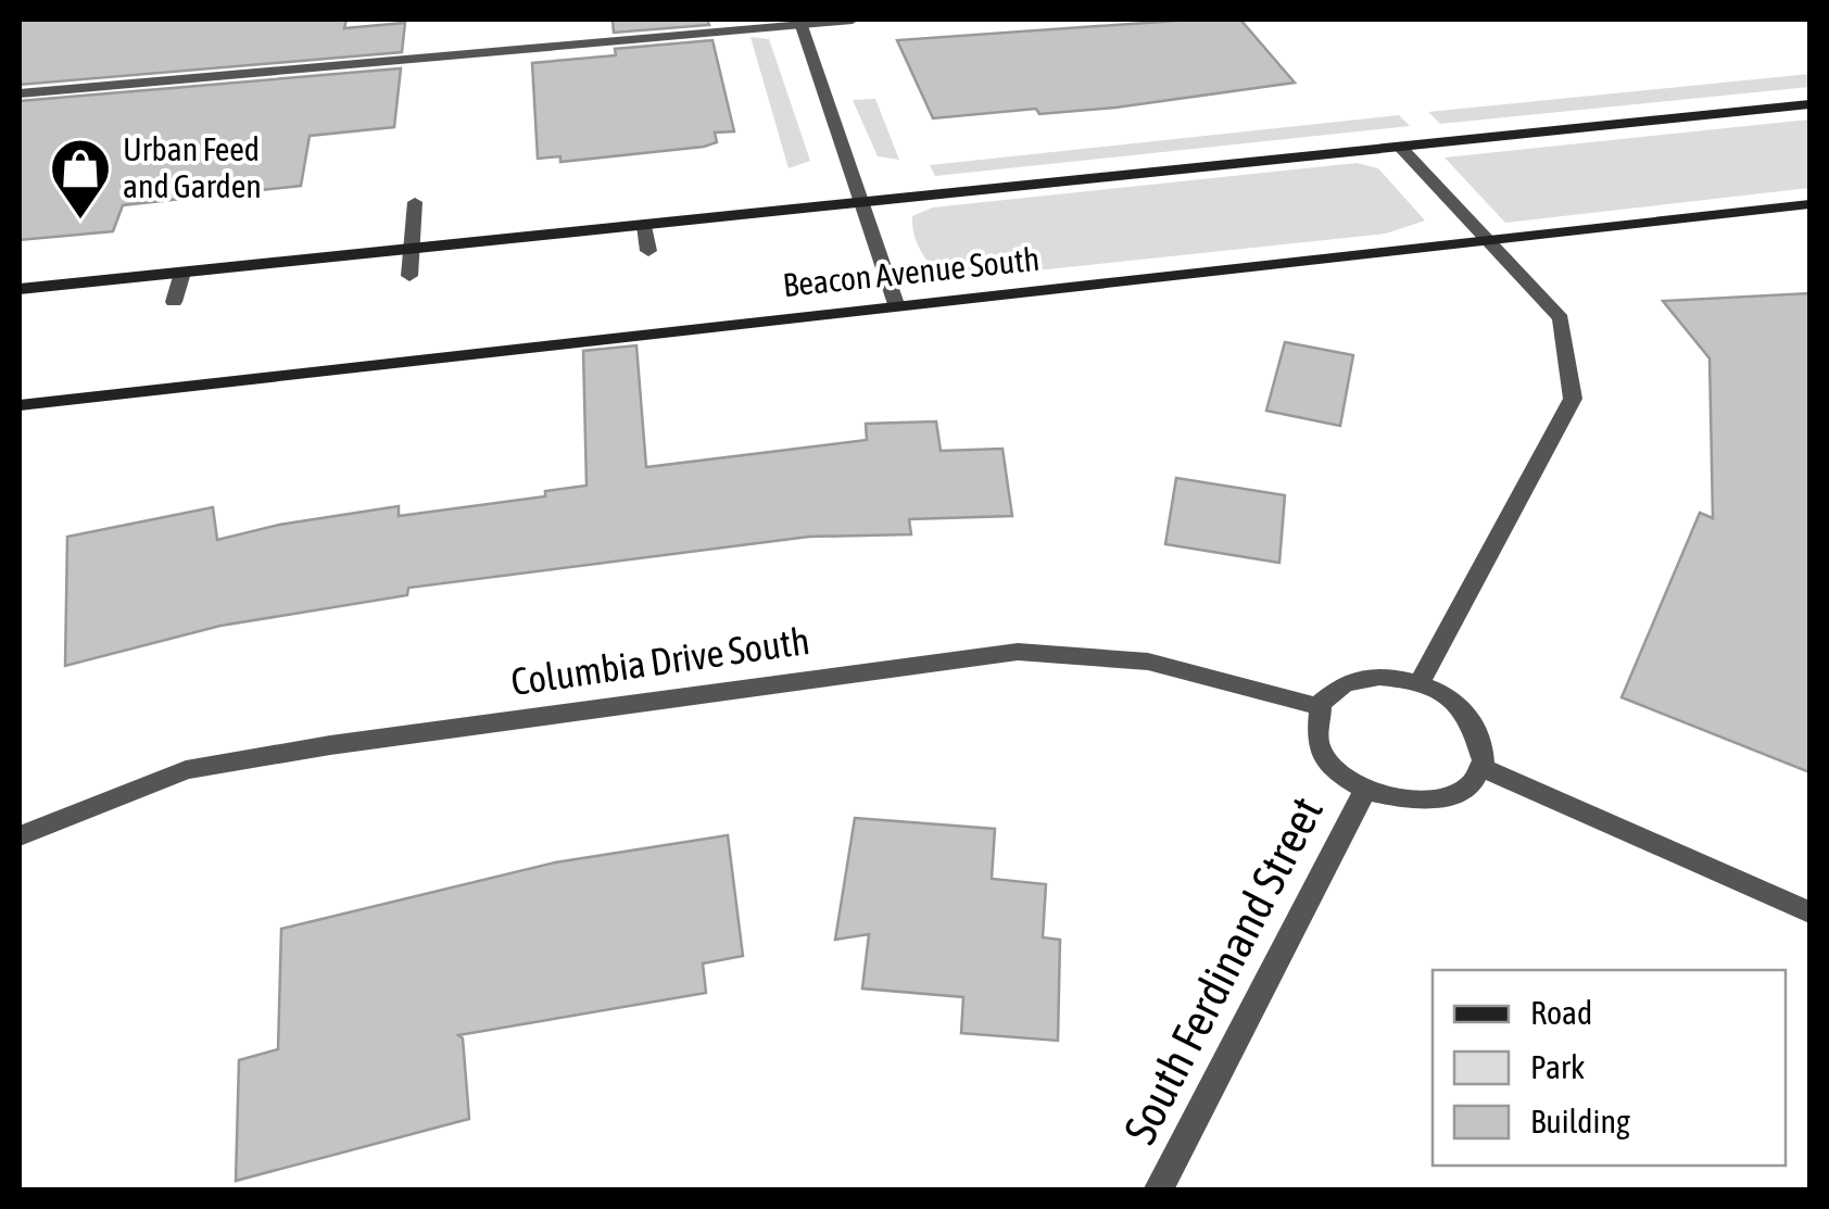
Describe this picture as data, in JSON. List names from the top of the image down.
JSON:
{
  "streets": {
    "main road": ["Beacon Avenue South"],
    "street": ["Columbia Drive South", "South Ferdinand Street"]
  },
  "crossings": [
    ["Columbia Drive South", "South Ferdinand Street"]
  ],
  "places": {
    "shop": ["Urban Feed and Garden"]
  },
  "legend": ["Road", "Park", "Building"]
}
